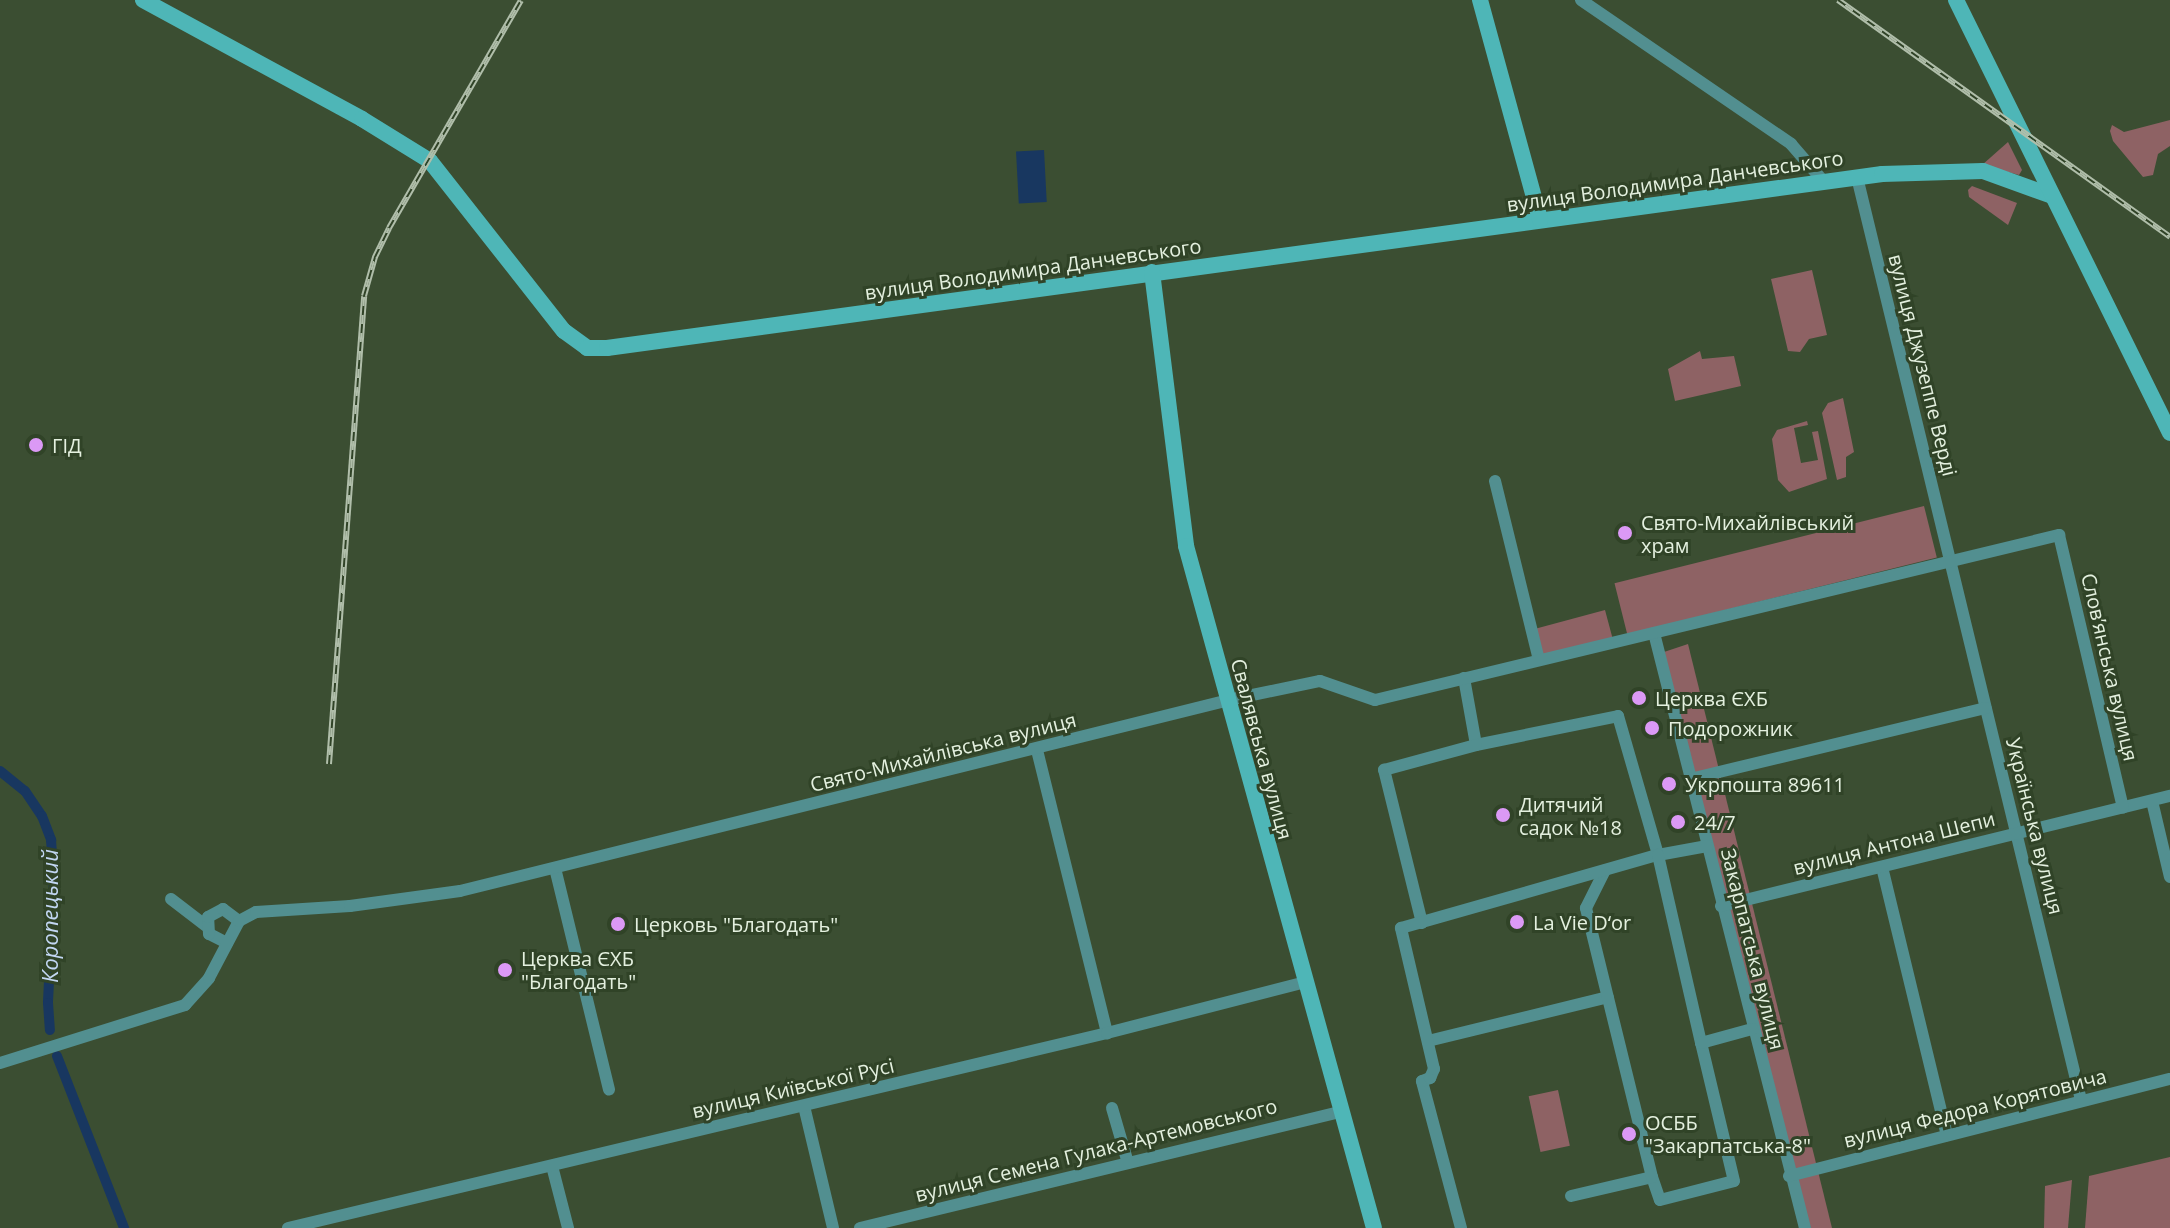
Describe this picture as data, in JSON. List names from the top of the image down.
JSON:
{
  "streets": {
    "street": [
      "вулиця Володимира Данчевського",
      "вулиця Джузеппе Верді",
      "Словʼянська вулиця",
      "Свалявська вулиця",
      "Свято-Михайлівська вулиця",
      "Українська вулиця",
      "вулиця Антона Шепи",
      "Закарпатська вулиця",
      "вулиця Київської Русі",
      "вулиця Федора Корятовича",
      "вулиця Семена Гулака-Артемовського"
    ]
  },
  "crossings": [
    ["вулиця Володимира Данчевського", "вулиця Джузеппе Верді"],
    ["вулиця Володимира Данчевського", "Свалявська вулиця"],
    ["вулиця Джузеппе Верді", "Свято-Михайлівська вулиця"],
    ["вулиця Джузеппе Верді", "Українська вулиця"],
    ["Словʼянська вулиця", "Свято-Михайлівська вулиця"],
    ["Словʼянська вулиця", "вулиця Антона Шепи"],
    ["Свалявська вулиця", "Свято-Михайлівська вулиця"],
    ["Свалявська вулиця", "вулиця Київської Русі"],
    ["Свалявська вулиця", "вулиця Семена Гулака-Артемовського"],
    ["Свято-Михайлівська вулиця", "Українська вулиця"],
    ["Свято-Михайлівська вулиця", "Закарпатська вулиця"],
    ["Українська вулиця", "вулиця Антона Шепи"],
    ["Українська вулиця", "вулиця Федора Корятовича"],
    ["вулиця Антона Шепи", "Закарпатська вулиця"],
    ["Закарпатська вулиця", "вулиця Федора Корятовича"]
  ],
  "water": ["Коропецький"],
  "places": [
    "ГІД",
    "Свято-Михайлівський храм",
    "Церква ЄХБ",
    "Подорожник",
    "Укрпошта 89611",
    "Дитячий садок №18",
    "24/7",
    "La Vie D‘or",
    "Церковь \"Благодать\"",
    "Церква ЄХБ \"Благодать\"",
    "ОСББ \"Закарпатська-8\""
  ]
}
